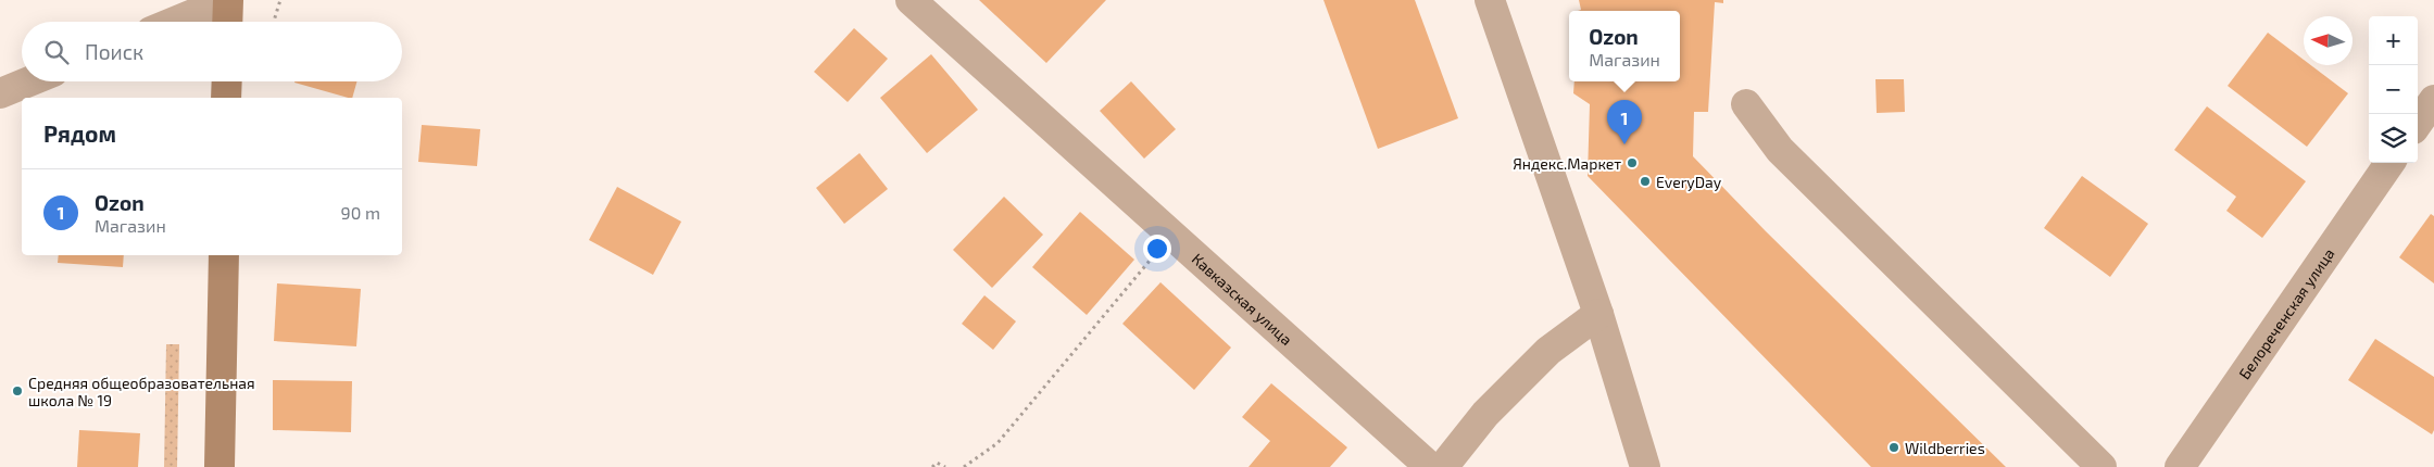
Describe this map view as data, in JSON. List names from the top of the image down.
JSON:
{
  "streets": {
    "street": ["Кавказская улица", "Белореченская улица"]
  },
  "places": [
    "Яндекс.Маркет",
    "EveryDay",
    "Средняя общеобразовательная школа № 19",
    "Wildberries"
  ],
  "north": "left",
  "page": {
    "popup": ["Ozon", "Магазин"],
    "map_buttons": ["+", "−"],
    "search": "Поиск",
    "heading": "Рядом",
    "pins": "1",
    "list": [
      {
        "mark": "1",
        "name": "Ozon",
        "note": "Магазин",
        "value": "90 m"
      }
    ]
  }
}
